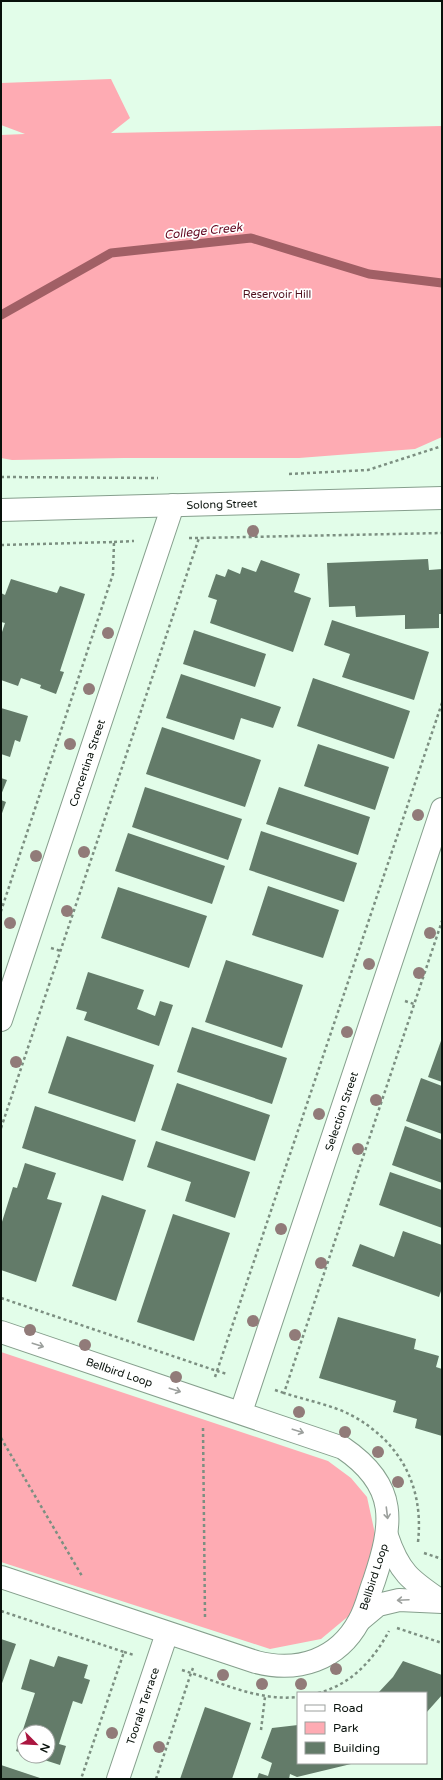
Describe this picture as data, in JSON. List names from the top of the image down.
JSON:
{
  "streets": {
    "street": [
      "Solong Street",
      "Concertina Street",
      "Selection Street",
      "Bellbird Loop",
      "Toorale Terrace"
    ]
  },
  "crossings": [
    ["Solong Street", "Concertina Street"],
    ["Selection Street", "Bellbird Loop"],
    ["Bellbird Loop", "Toorale Terrace"]
  ],
  "one_way": ["Bellbird Loop"],
  "water": ["College Creek"],
  "parks": ["Reservoir Hill"],
  "legend": ["Road", "Park", "Building"],
  "north": "bottom right"
}
